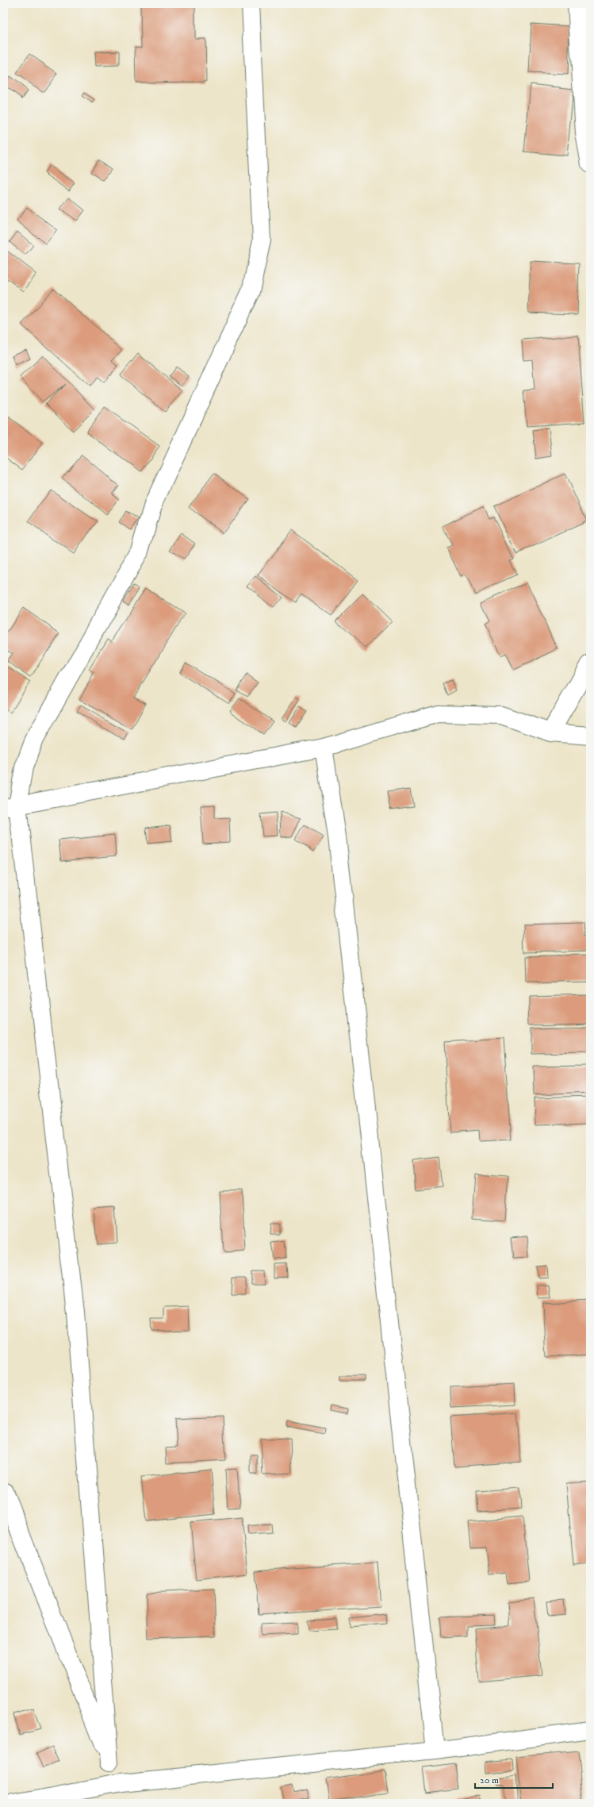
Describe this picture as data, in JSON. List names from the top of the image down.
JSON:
{
  "scale_bar": "20 m"
}
